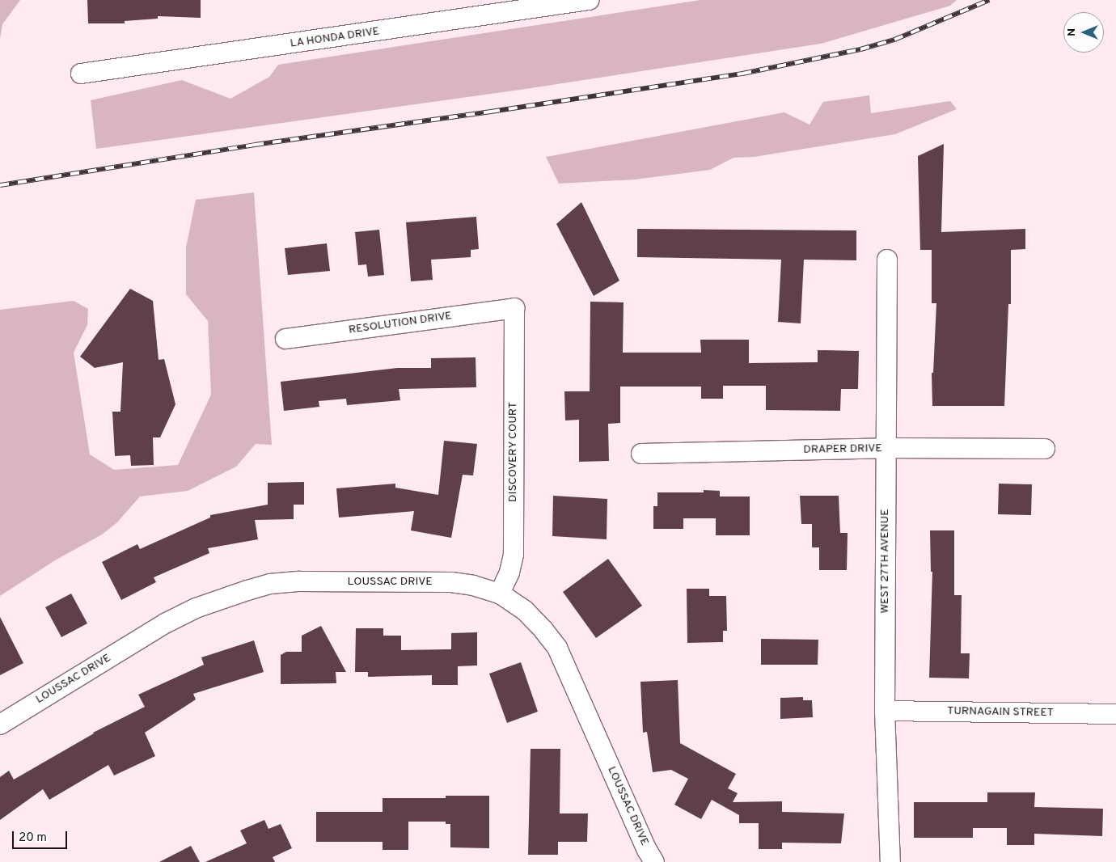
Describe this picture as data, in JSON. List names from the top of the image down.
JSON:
{
  "streets": {
    "street": [
      "LA HONDA DRIVE",
      "RESOLUTION DRIVE",
      "DRAPER DRIVE",
      "DISCOVERY COURT",
      "WEST 27TH AVENUE",
      "LOUSSAC DRIVE",
      "TURNAGAIN STREET"
    ]
  },
  "crossings": [
    ["RESOLUTION DRIVE", "DISCOVERY COURT"],
    ["DRAPER DRIVE", "WEST 27TH AVENUE"],
    ["DISCOVERY COURT", "LOUSSAC DRIVE"],
    ["WEST 27TH AVENUE", "TURNAGAIN STREET"]
  ],
  "scale_bar": "20 m",
  "north": "left"
}
